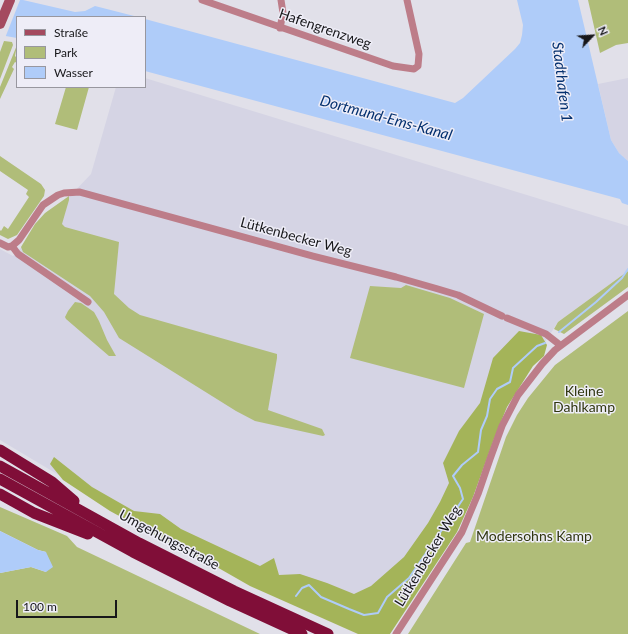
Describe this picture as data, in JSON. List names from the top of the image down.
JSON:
{
  "streets": {
    "highway": ["Umgehungsstraße"],
    "street": ["Hafengrenzweg", "Lütkenbecker Weg"]
  },
  "water": ["Stadthafen 1", "Dortmund-Ems-Kanal"],
  "parks": ["Kleine Dahlkamp", "Modersohns Kamp"],
  "legend": ["Straße", "Park", "Wasser"],
  "scale_bar": "100 m",
  "north": "top right"
}
